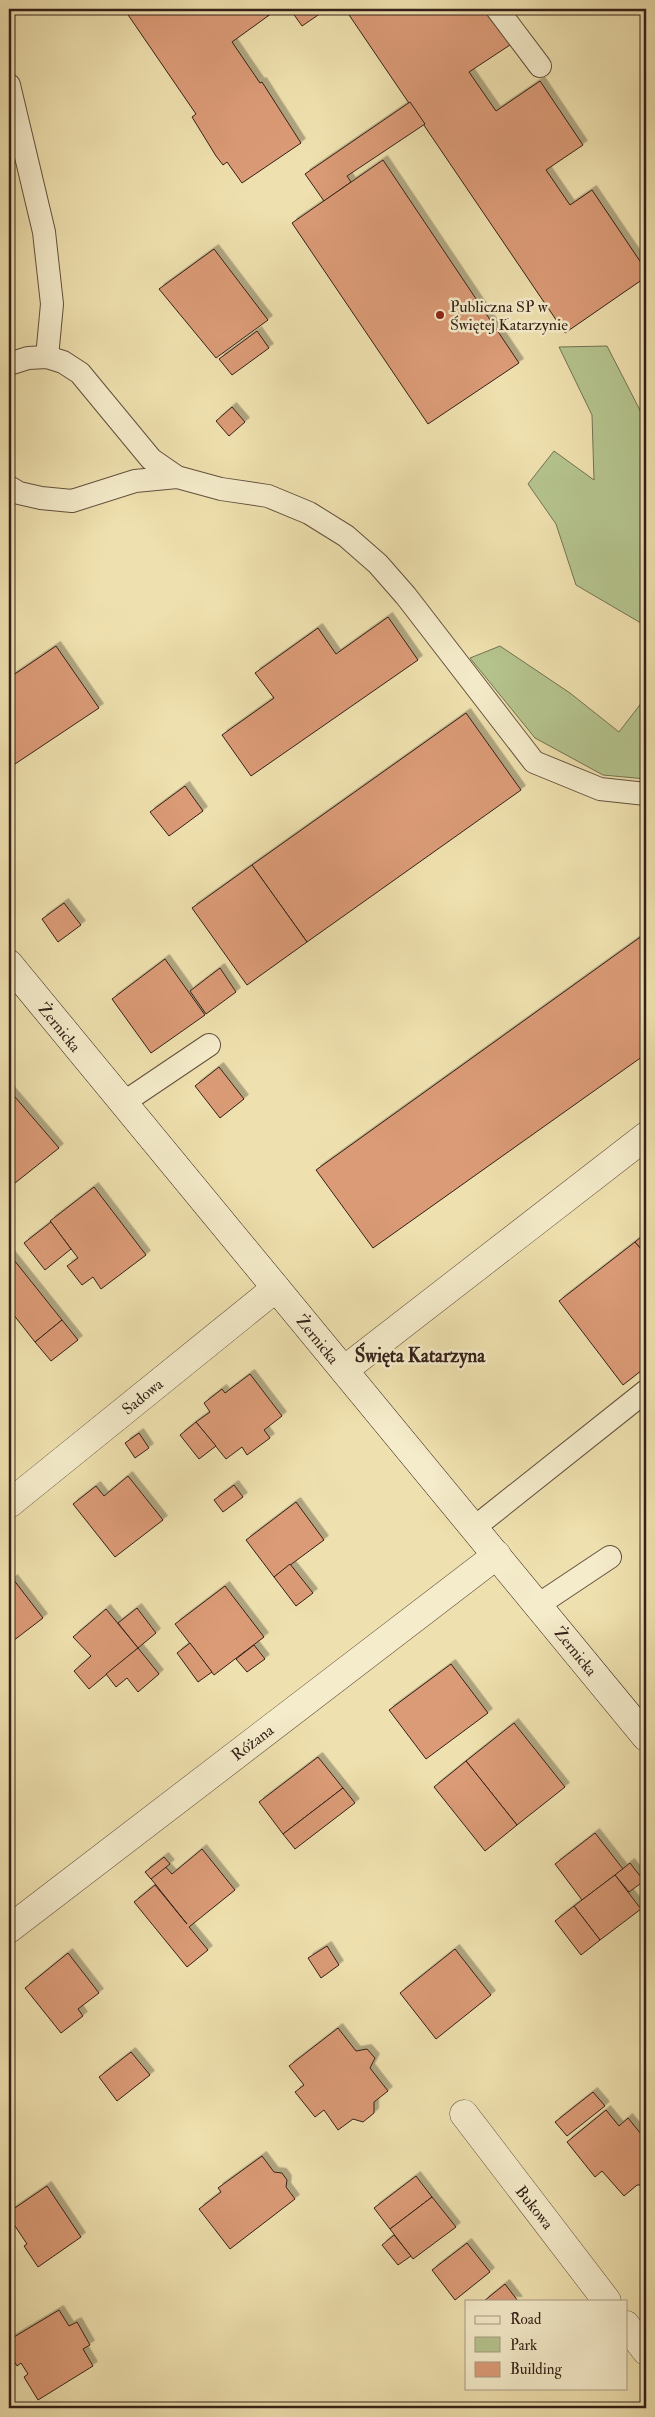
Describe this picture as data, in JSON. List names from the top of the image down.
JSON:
{
  "streets": {
    "street": [
      "Żernicka",
      "Sadowa",
      "Różana",
      "Bukowa"
    ]
  },
  "crossings": [
    ["Żernicka", "Sadowa"],
    ["Żernicka", "Różana"]
  ],
  "districts": ["Święta Katarzyna"],
  "places": ["Publiczna SP w Świętej Katarzynie"],
  "legend": ["Road", "Park", "Building"]
}
